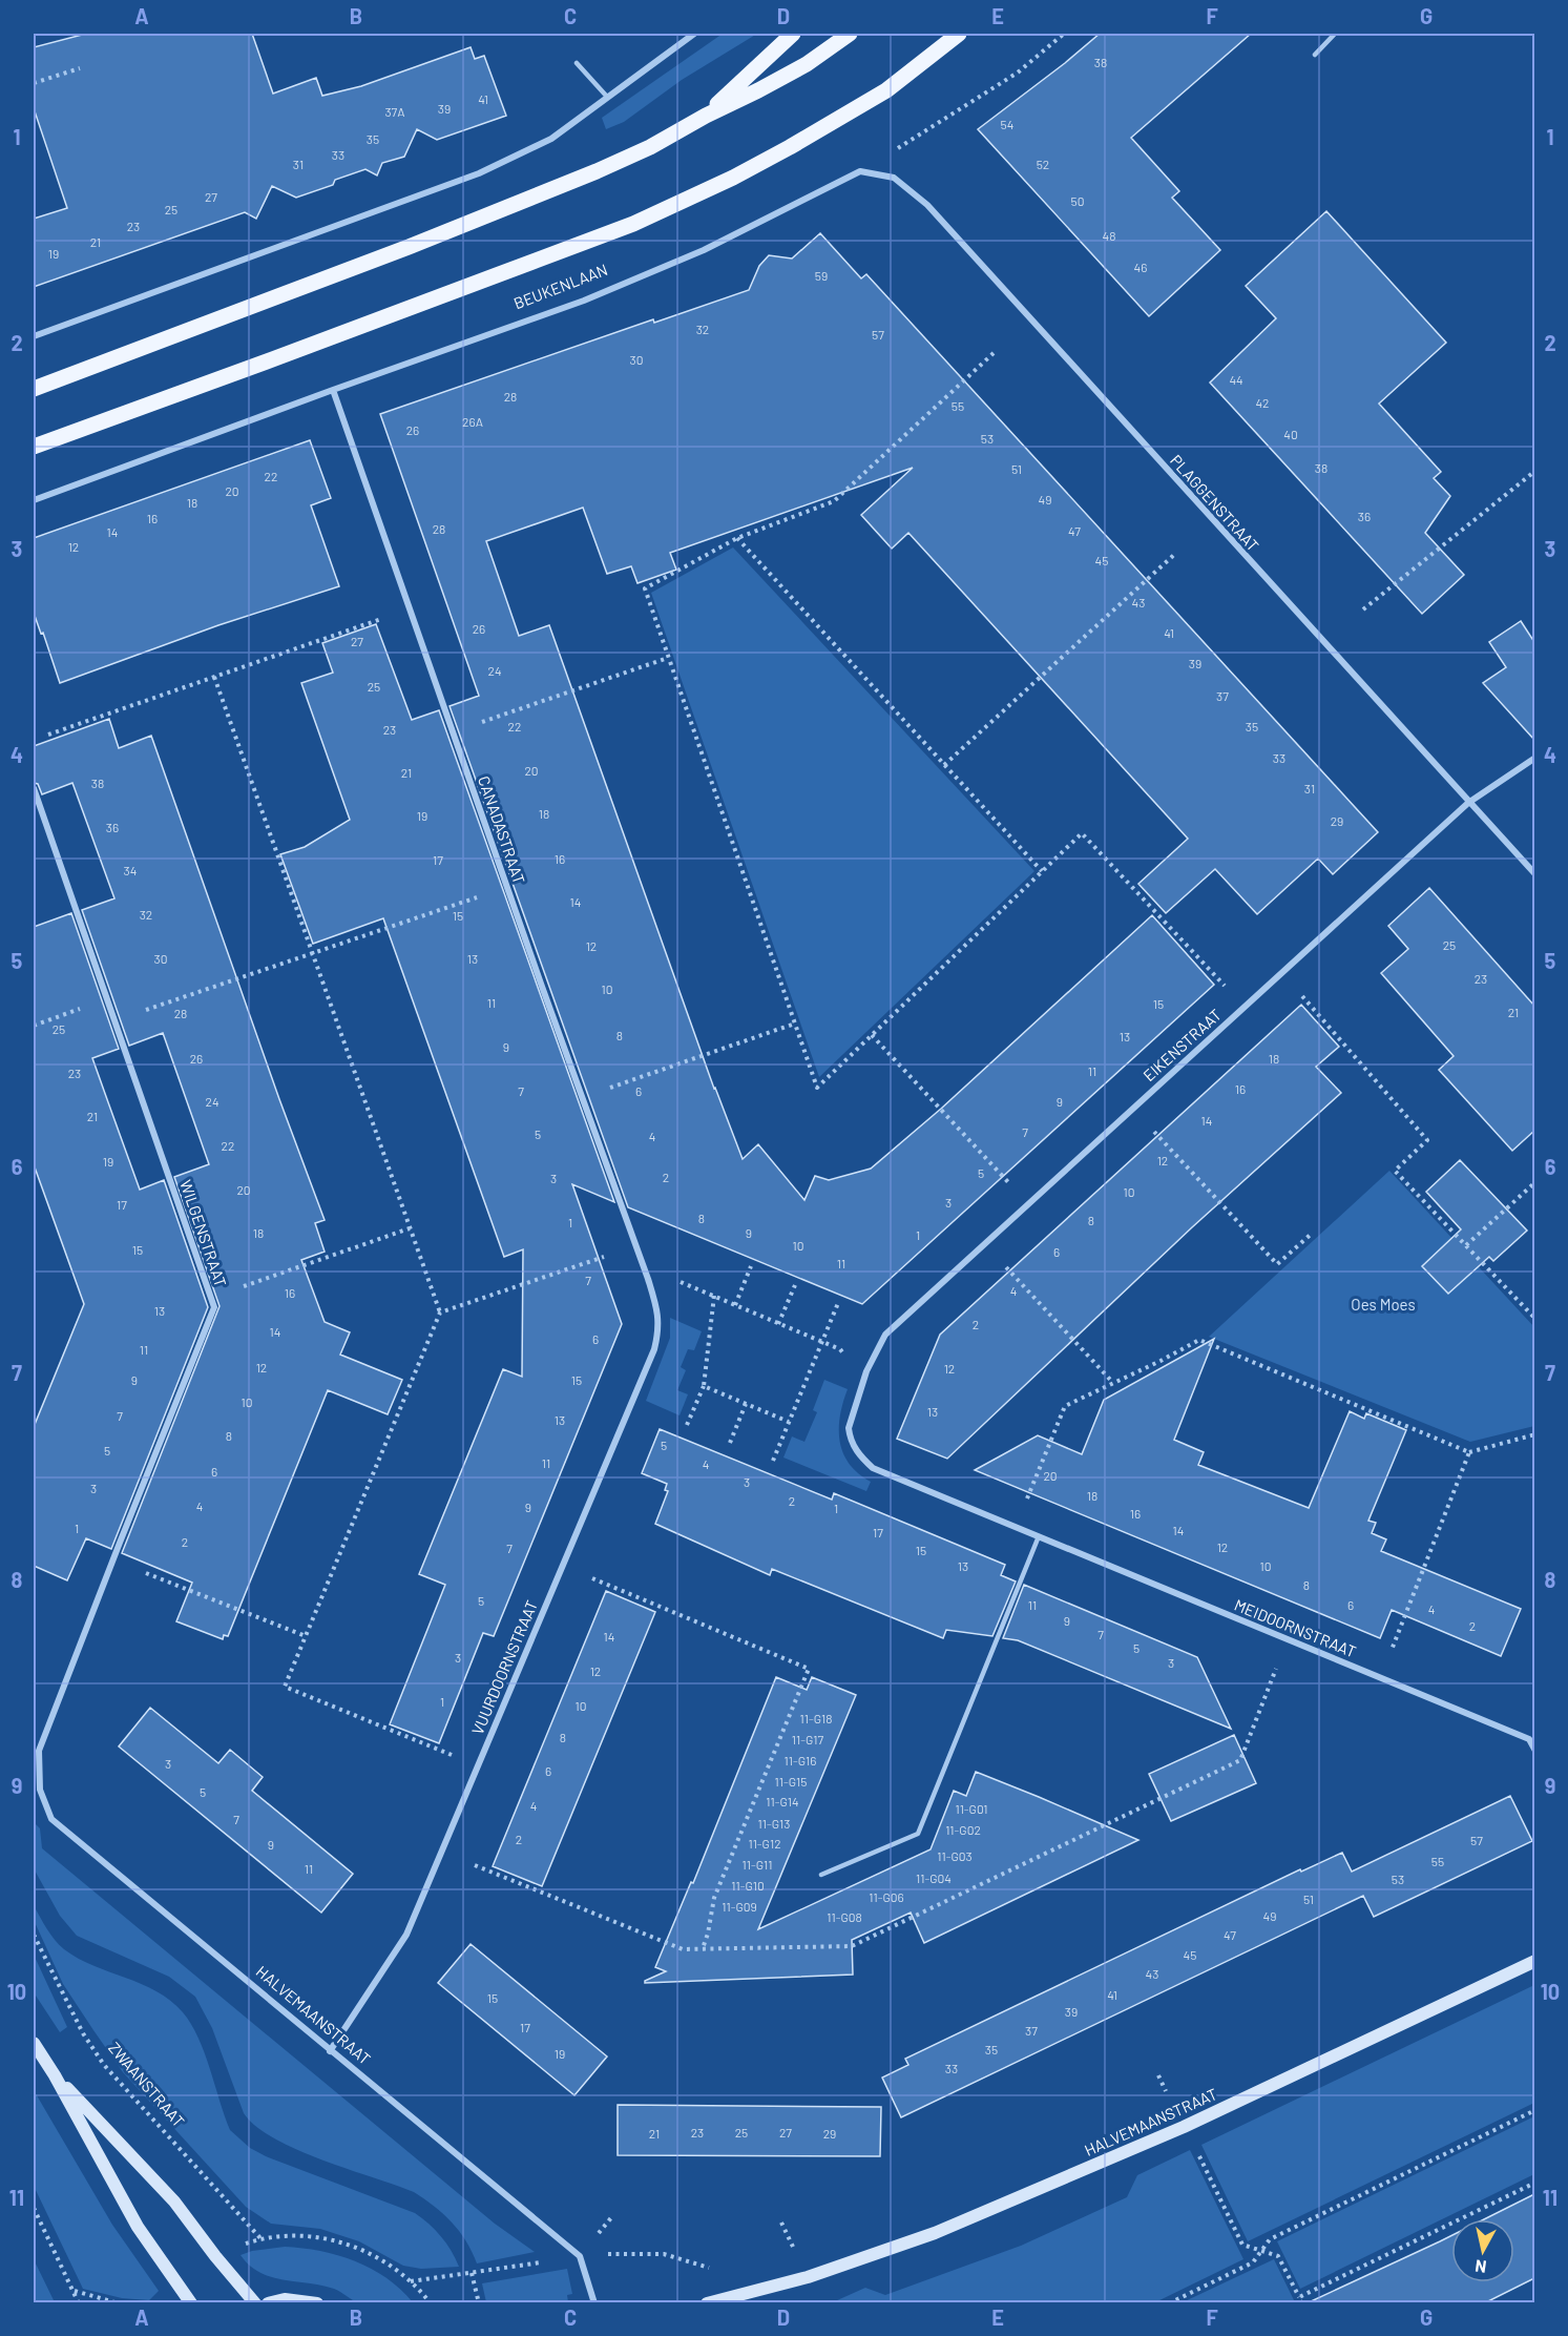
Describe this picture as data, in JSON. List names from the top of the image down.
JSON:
{
  "streets": {
    "main road": ["BEUKENLAAN"],
    "street": [
      "PLAGGENSTRAAT",
      "CANADASTRAAT",
      "EIKENSTRAAT",
      "WILGENSTRAAT",
      "MEIDOORNSTRAAT",
      "VUURDOORNSTRAAT",
      "HALVEMAANSTRAAT"
    ],
    "path": ["ZWAANSTRAAT"]
  },
  "crossings": [
    ["BEUKENLAAN", "PLAGGENSTRAAT"],
    ["BEUKENLAAN", "CANADASTRAAT"],
    ["PLAGGENSTRAAT", "EIKENSTRAAT"],
    ["CANADASTRAAT", "VUURDOORNSTRAAT"],
    ["EIKENSTRAAT", "MEIDOORNSTRAAT"],
    ["WILGENSTRAAT", "HALVEMAANSTRAAT"],
    ["VUURDOORNSTRAAT", "HALVEMAANSTRAAT"]
  ],
  "parks": ["Oes Moes"],
  "house_numbers": [
    "38",
    "41",
    "39",
    "37A",
    "54",
    "35",
    "33",
    "31",
    "52",
    "27",
    "50",
    "25",
    "23",
    "48",
    "21",
    "19",
    "46",
    "59",
    "32",
    "57",
    "30",
    "44",
    "28",
    "42",
    "55",
    "26A",
    "26",
    "40",
    "53",
    "38",
    "51",
    "22",
    "20",
    "49",
    "18",
    "36",
    "16",
    "28",
    "47",
    "14",
    "12",
    "45",
    "43",
    "26",
    "41",
    "27",
    "39",
    "24",
    "25",
    "37",
    "22",
    "35",
    "23",
    "33",
    "20",
    "21",
    "38",
    "31",
    "18",
    "19",
    "29",
    "36",
    "16",
    "17",
    "34",
    "14",
    "32",
    "15",
    "25",
    "12",
    "30",
    "13",
    "23",
    "10",
    "11",
    "15",
    "21",
    "28",
    "25",
    "8",
    "13",
    "9",
    "26",
    "18",
    "11",
    "23",
    "16",
    "7",
    "6",
    "24",
    "9",
    "21",
    "14",
    "7",
    "5",
    "4",
    "22",
    "12",
    "19",
    "5",
    "2",
    "3",
    "20",
    "10",
    "3",
    "17",
    "8",
    "8",
    "1",
    "18",
    "9",
    "1",
    "10",
    "15",
    "6",
    "11",
    "7",
    "4",
    "16",
    "13",
    "2",
    "14",
    "6",
    "11",
    "12",
    "12",
    "9",
    "15",
    "10",
    "13",
    "7",
    "13",
    "8",
    "5",
    "5",
    "11",
    "4",
    "6",
    "20",
    "3",
    "3",
    "18",
    "2",
    "4",
    "9",
    "1",
    "16",
    "1",
    "14",
    "17",
    "2",
    "12",
    "7",
    "15",
    "13",
    "10",
    "8",
    "5",
    "11",
    "6",
    "4",
    "9",
    "2",
    "7",
    "14",
    "5",
    "3",
    "3",
    "12",
    "1",
    "10",
    "11-G18",
    "8",
    "11-G17",
    "11-G16",
    "3",
    "6",
    "11-G15",
    "5",
    "11-G14",
    "4",
    "11-G01",
    "7",
    "11-G13",
    "11-G02",
    "2",
    "57",
    "11-G12",
    "9",
    "11-G03",
    "55",
    "11-G11",
    "11",
    "11-G04",
    "53",
    "11-G10",
    "11-G06",
    "51",
    "11-G09",
    "49",
    "11-G08",
    "47",
    "45",
    "43",
    "41",
    "15",
    "39",
    "17",
    "37",
    "35",
    "19",
    "33",
    "23",
    "25",
    "27",
    "21",
    "29"
  ],
  "north": "bottom",
  "grid": {
    "columns": [
      "A",
      "B",
      "C",
      "D",
      "E",
      "F",
      "G"
    ],
    "rows": [
      "1",
      "2",
      "3",
      "4",
      "5",
      "6",
      "7",
      "8",
      "9",
      "10",
      "11"
    ]
  }
}
